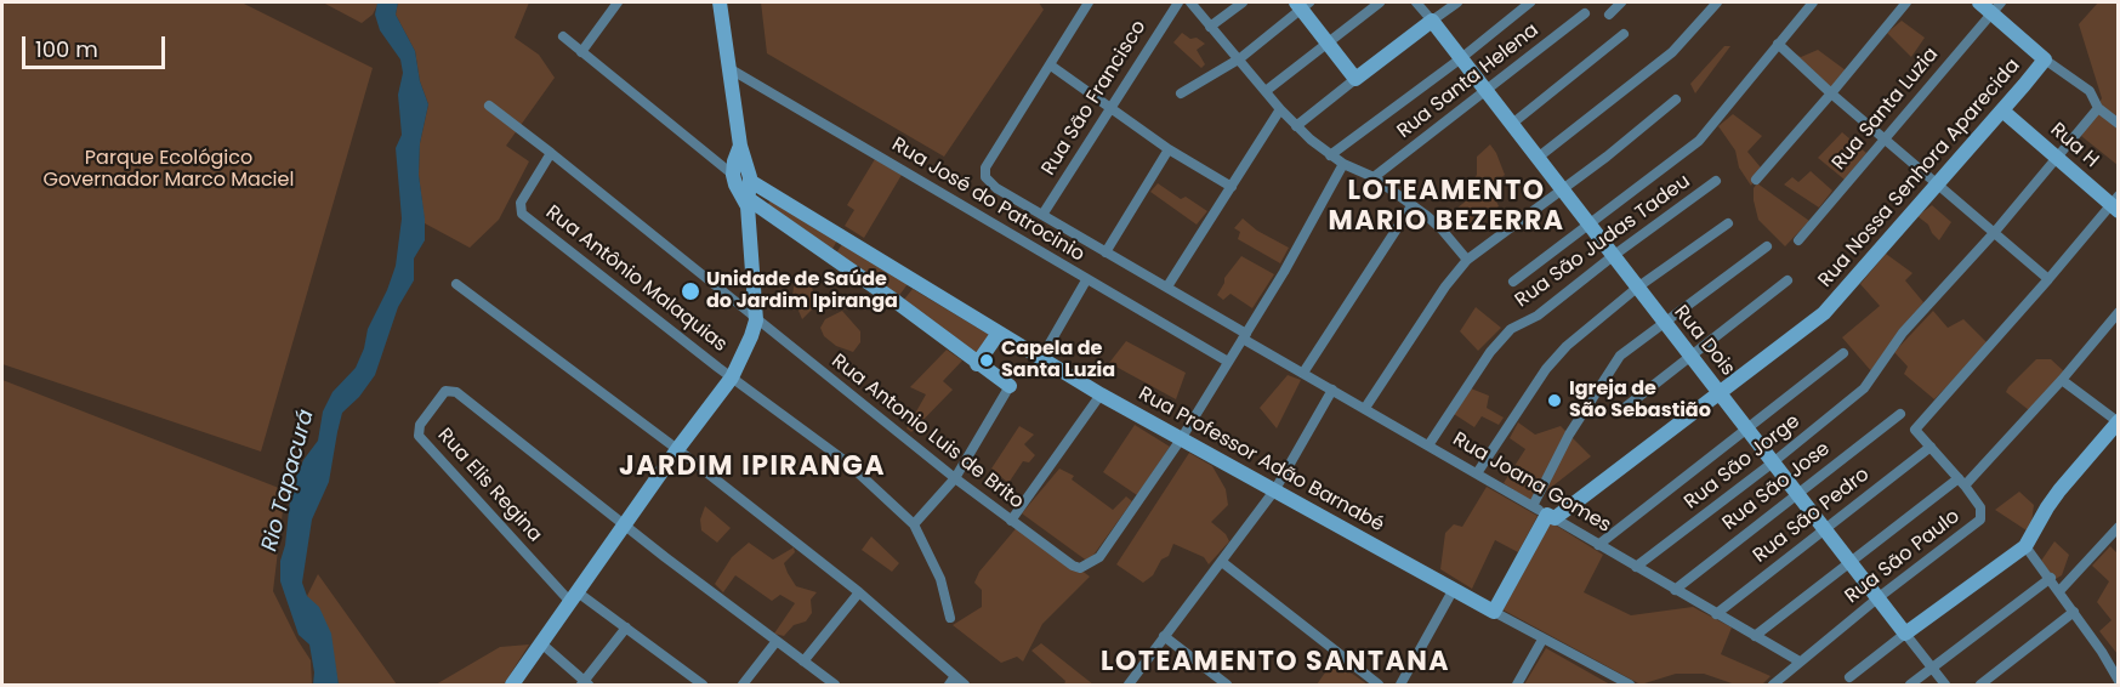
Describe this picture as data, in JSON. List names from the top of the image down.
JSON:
{
  "streets": {
    "street": [
      "Rua Santa Helena",
      "Rua São Francisco",
      "Rua Santa Luzia",
      "Rua H",
      "Rua Nossa Senhora Aparecida",
      "Rua José do Patrocinio",
      "Rua São Judas Tadeu",
      "Rua Antônio Malaquias",
      "Rua Dois",
      "Rua Antonio Luis de Brito",
      "Rua Professor Adão Barnabé",
      "Rua São Jorge",
      "Rua Joana Gomes",
      "Rua Elis Regina",
      "Rua São Jose",
      "Rua São Pedro",
      "Rua São Paulo"
    ]
  },
  "crossings": [
    ["Rua Santa Helena", "Rua Dois"],
    ["Rua São Francisco", "Rua Joana Gomes"],
    ["Rua Santa Luzia", "Rua Nossa Senhora Aparecida"],
    ["Rua H", "Rua Nossa Senhora Aparecida"],
    ["Rua H", "Rua São Jorge"],
    ["Rua Nossa Senhora Aparecida", "Rua Dois"],
    ["Rua São Judas Tadeu", "Rua Dois"],
    ["Rua São Judas Tadeu", "Rua Joana Gomes"],
    ["Rua Antônio Malaquias", "Rua Antonio Luis de Brito"],
    ["Rua Dois", "Rua São Jorge"],
    ["Rua Dois", "Rua São Jose"],
    ["Rua Dois", "Rua São Pedro"],
    ["Rua Dois", "Rua São Paulo"],
    ["Rua Antonio Luis de Brito", "Rua Professor Adão Barnabé"],
    ["Rua São Jorge", "Rua Joana Gomes"],
    ["Rua Joana Gomes", "Rua São Jose"],
    ["Rua Joana Gomes", "Rua São Pedro"],
    ["Rua Joana Gomes", "Rua São Paulo"]
  ],
  "districts": ["LOTEAMENTO MARIO BEZERRA", "JARDIM IPIRANGA", "LOTEAMENTO SANTANA"],
  "water": ["Rio Tapacurá"],
  "parks": ["Parque Ecológico Governador Marco Maciel"],
  "places": ["Unidade de Saúde do Jardim Ipiranga", "Capela de Santa Luzia", "Igreja de São Sebastião"],
  "scale_bar": "100 m"
}
